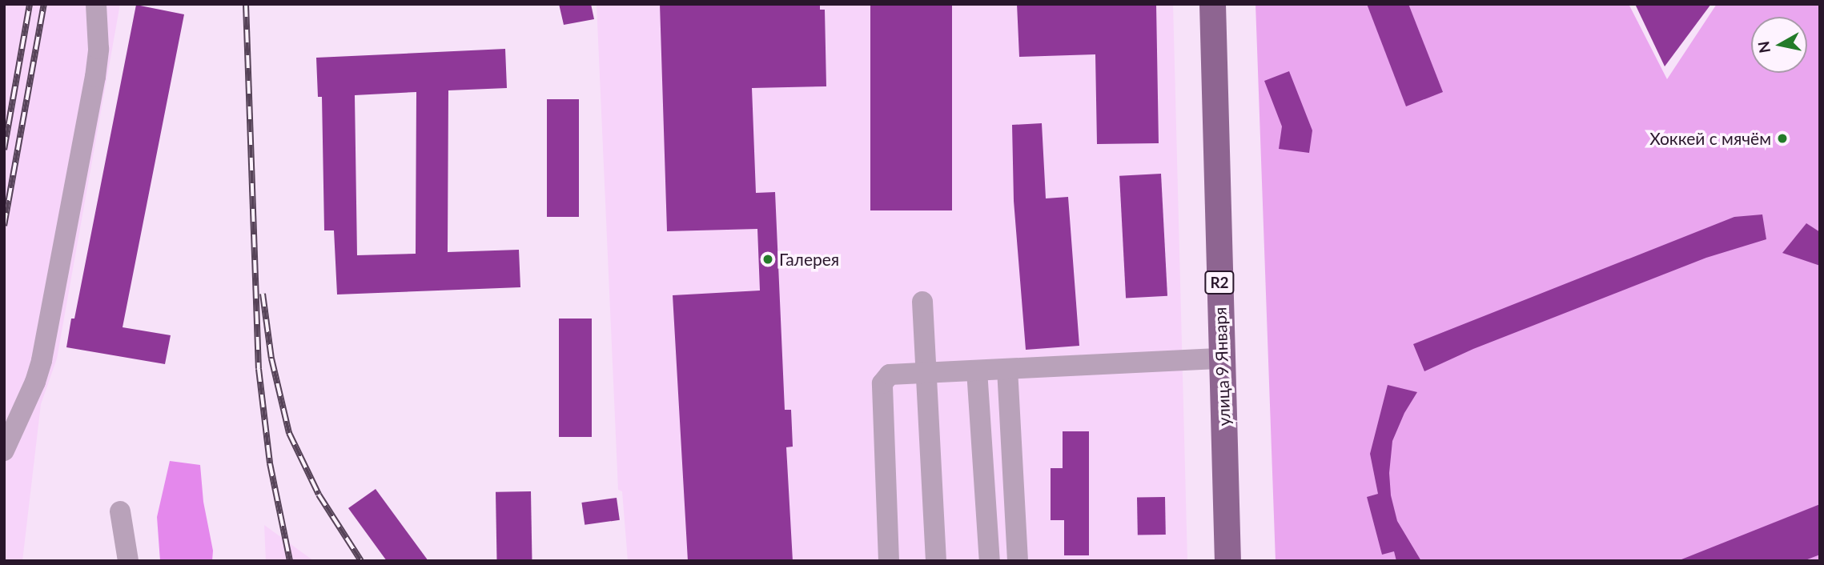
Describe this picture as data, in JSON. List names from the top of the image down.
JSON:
{
  "streets": {
    "main road": ["R2", "улица 9 Января"]
  },
  "places": ["Хоккей с мячём", "Галерея"],
  "north": "left"
}
